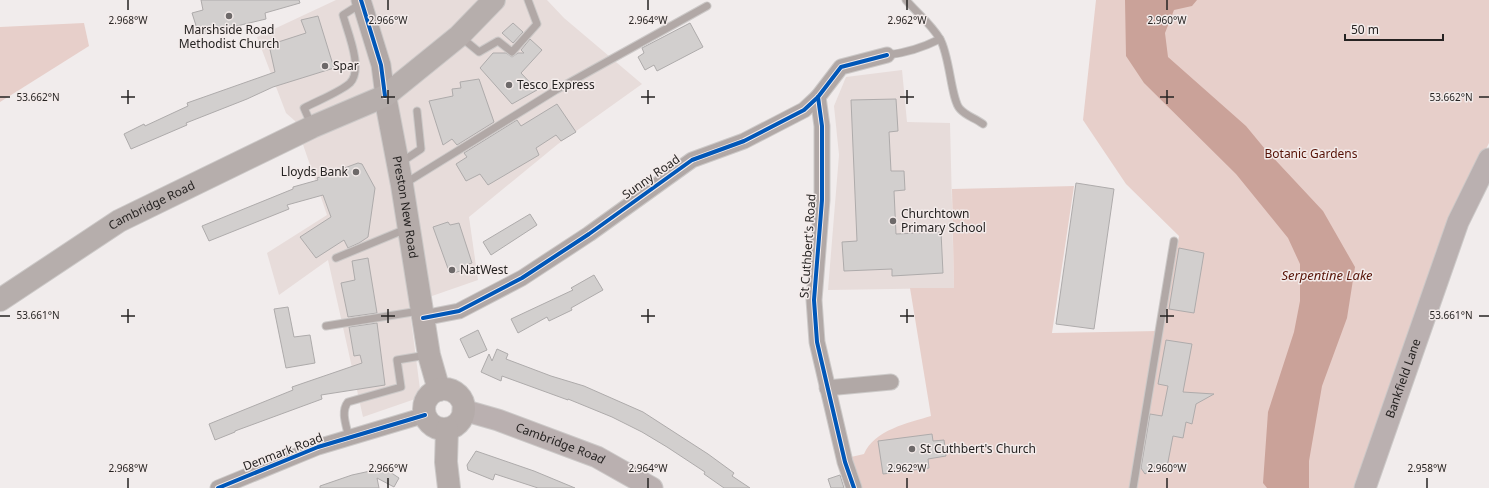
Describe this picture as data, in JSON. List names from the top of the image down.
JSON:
{
  "streets": {
    "highway": ["Cambridge Road"],
    "main road": ["Preston New Road", "Bankfield Lane"],
    "street": ["Sunny Road", "St Cuthbert's Road", "Denmark Road"]
  },
  "crossings": [
    ["Sunny Road", "Preston New Road"],
    ["Sunny Road", "St Cuthbert's Road"],
    ["Cambridge Road", "Denmark Road"]
  ],
  "water": ["Serpentine Lake"],
  "parks": ["Botanic Gardens"],
  "places": [
    "Marshside Road Methodist Church",
    "Spar",
    "Tesco Express",
    "Lloyds Bank",
    "Churchtown Primary School",
    "NatWest",
    "St Cuthbert's Church"
  ],
  "scale_bar": "50 m",
  "coordinates": [
    "2.968°W",
    "2.966°W",
    "2.964°W",
    "2.962°W",
    "2.960°W",
    "53.662°N",
    "53.661°N",
    "2.958°W"
  ]
}
